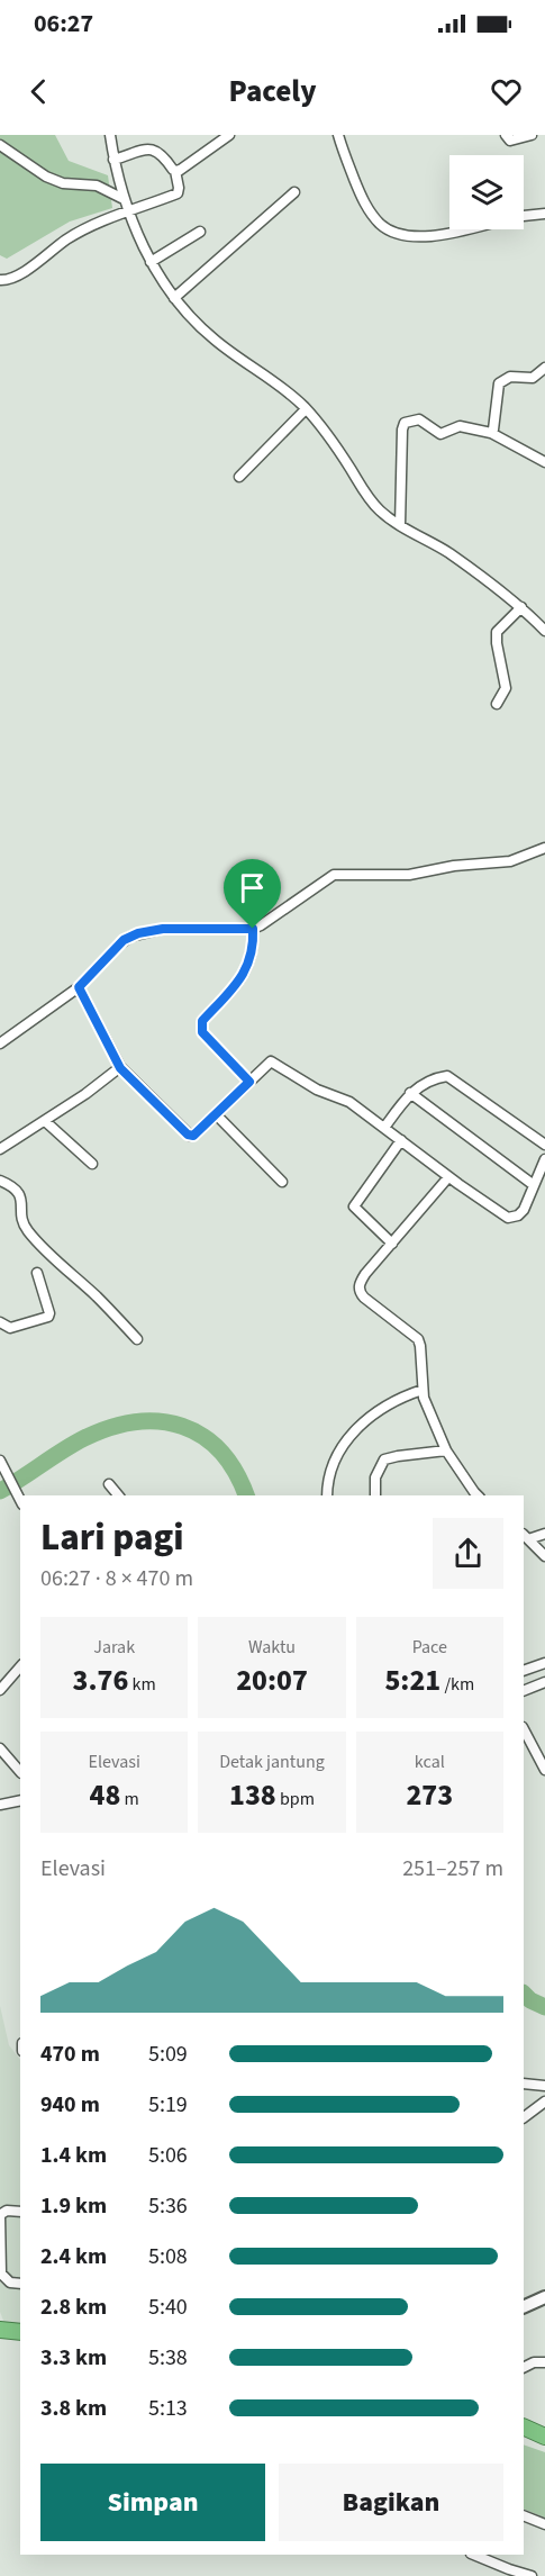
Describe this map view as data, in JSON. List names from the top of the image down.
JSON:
{
  "page": {
    "status": "06:27",
    "header": "Pacely",
    "heading": ["Lari pagi", "06:27 · 8 × 470 m"],
    "stats": [
      ["Jarak", "3.76 km"],
      ["Waktu", "20:07"],
      ["Pace", "5:21 /km"],
      ["Elevasi", "48 m"],
      ["Detak jantung", "138 bpm"],
      ["kcal", "273"]
    ],
    "chart": ["Elevasi", "251–257 m"],
    "list": [
      {
        "name": "470 m",
        "note": "5:09"
      },
      {
        "name": "940 m",
        "note": "5:19"
      },
      {
        "name": "1.4 km",
        "note": "5:06"
      },
      {
        "name": "1.9 km",
        "note": "5:36"
      },
      {
        "name": "2.4 km",
        "note": "5:08"
      },
      {
        "name": "2.8 km",
        "note": "5:40"
      },
      {
        "name": "3.3 km",
        "note": "5:38"
      },
      {
        "name": "3.8 km",
        "note": "5:13"
      }
    ],
    "buttons": ["Simpan", "Bagikan"]
  }
}
